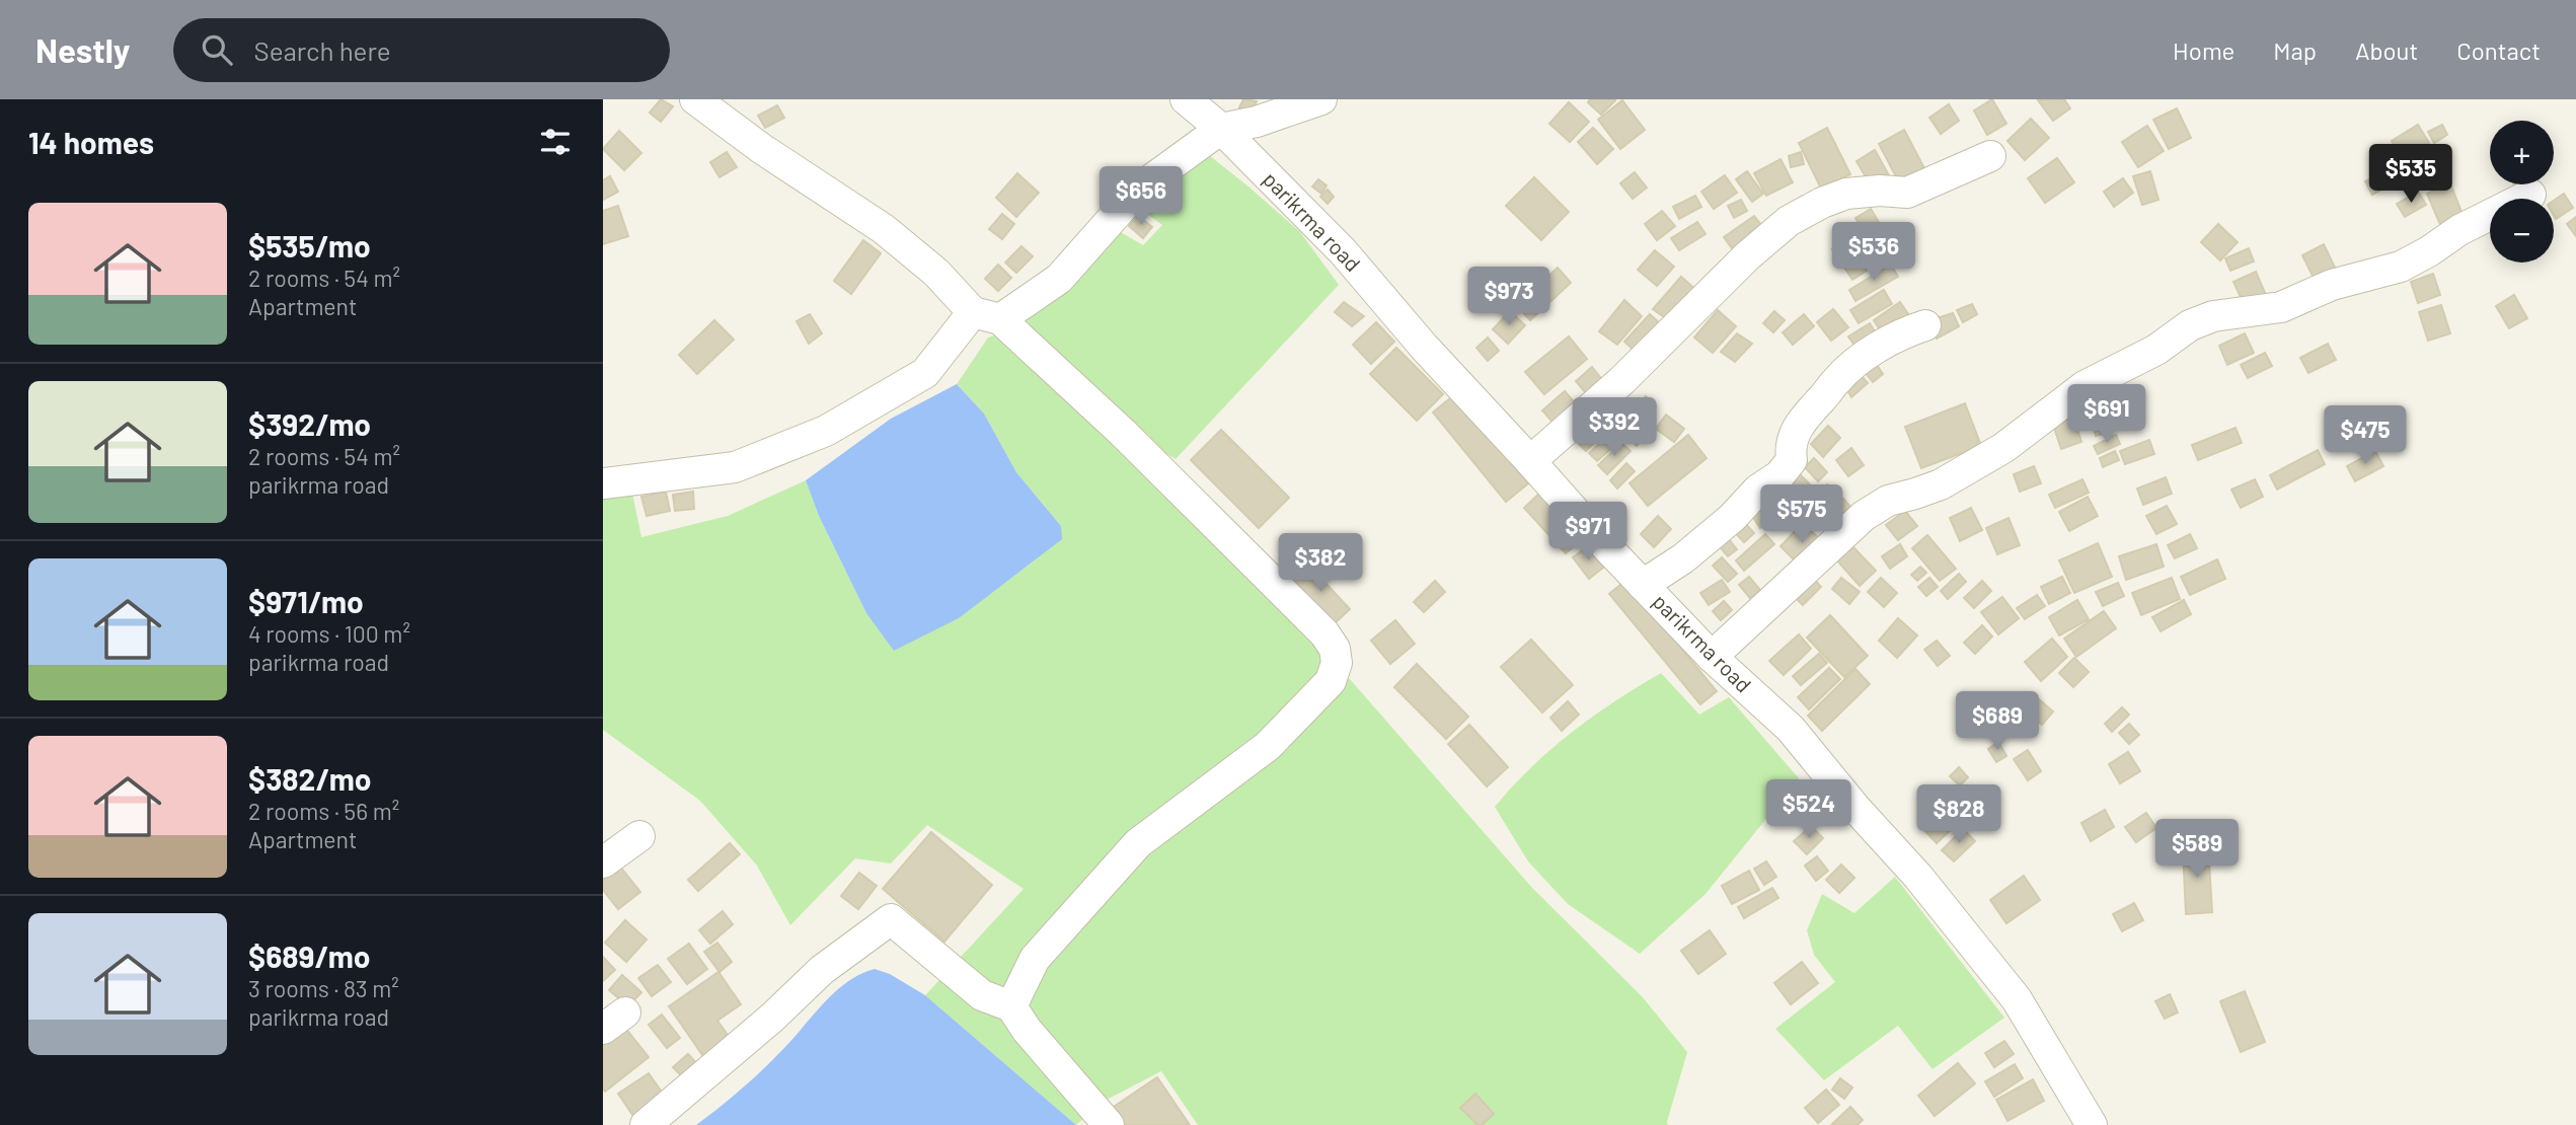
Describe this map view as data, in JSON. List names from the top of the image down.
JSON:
{
  "streets": {
    "street": ["parikrma road"]
  },
  "page": {
    "header": "Nestly",
    "search": "Search here",
    "nav": [
      "Home",
      "Map",
      "About",
      "Contact"
    ],
    "heading": "14 homes",
    "map_buttons": ["+", "−"],
    "price": [
      "$535",
      "$656",
      "$536",
      "$973",
      "$691",
      "$392",
      "$475",
      "$575",
      "$971",
      "$382",
      "$689",
      "$524",
      "$828",
      "$589"
    ],
    "list": [
      {
        "name": "$535/mo",
        "note": "2 rooms · 54 m² · Apartment"
      },
      {
        "name": "$392/mo",
        "note": "2 rooms · 54 m² · parikrma road"
      },
      {
        "name": "$971/mo",
        "note": "4 rooms · 100 m² · parikrma road"
      },
      {
        "name": "$382/mo",
        "note": "2 rooms · 56 m² · Apartment"
      },
      {
        "name": "$689/mo",
        "note": "3 rooms · 83 m² · parikrma road"
      }
    ]
  }
}
